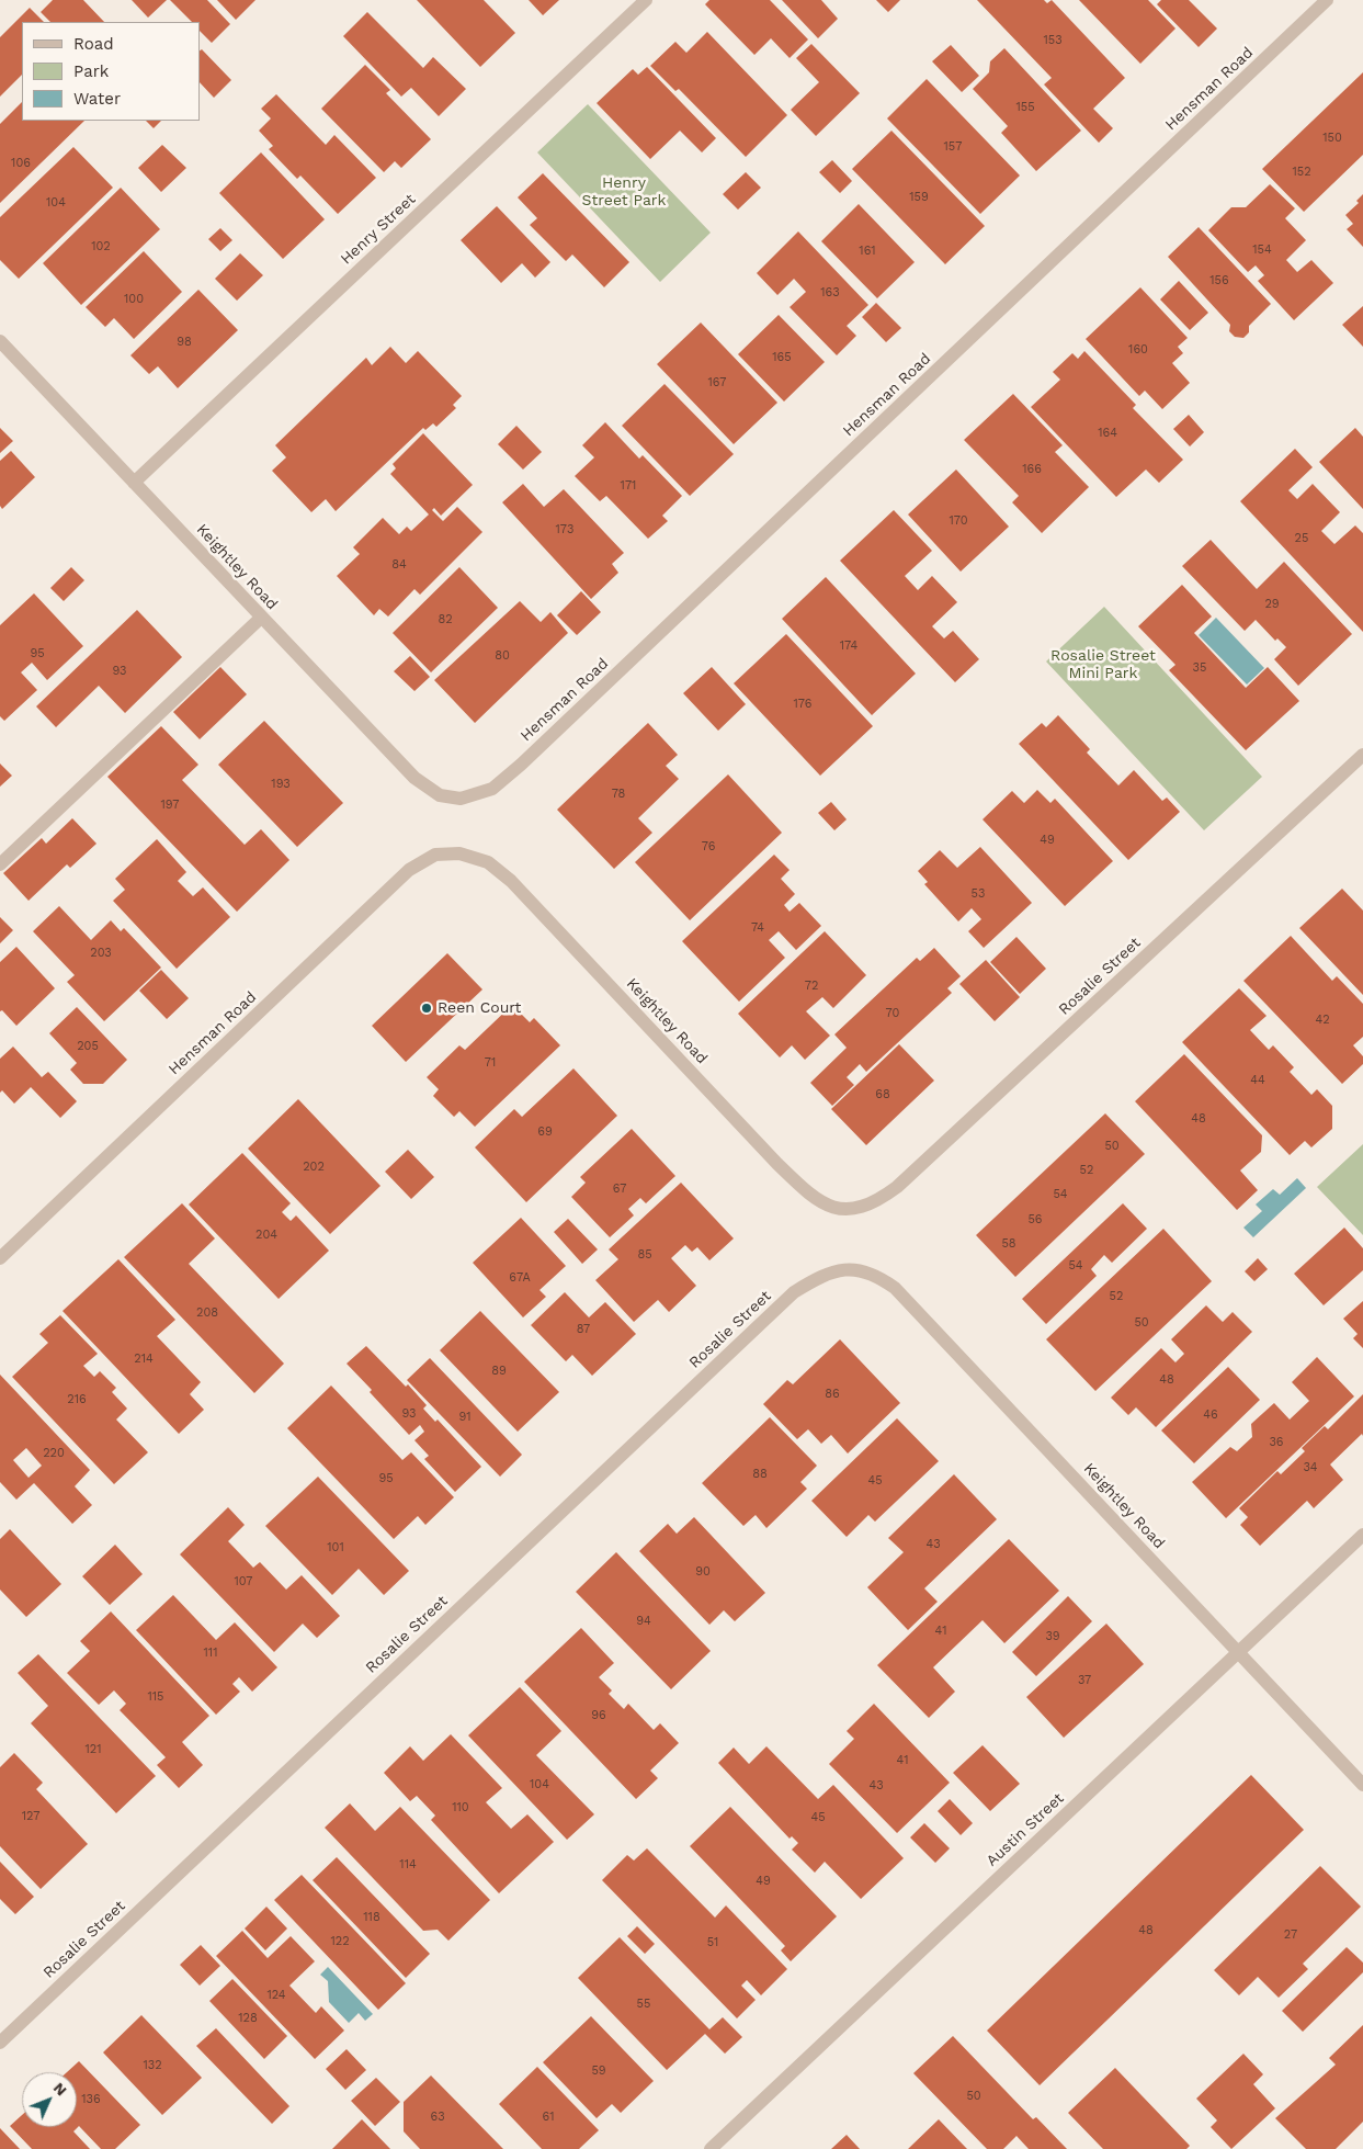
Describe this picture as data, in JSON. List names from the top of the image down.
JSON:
{
  "streets": {
    "street": [
      "Hensman Road",
      "Henry Street",
      "Keightley Road",
      "Rosalie Street",
      "Austin Street"
    ]
  },
  "crossings": [
    ["Hensman Road", "Keightley Road"],
    ["Henry Street", "Keightley Road"],
    ["Keightley Road", "Rosalie Street"],
    ["Keightley Road", "Austin Street"]
  ],
  "parks": ["Henry Street Park", "Rosalie Street Mini Park"],
  "places": ["Reen Court"],
  "house_numbers": [
    "153",
    "155",
    "150",
    "157",
    "106",
    "152",
    "159",
    "104",
    "102",
    "154",
    "161",
    "156",
    "163",
    "100",
    "98",
    "160",
    "165",
    "167",
    "164",
    "166",
    "171",
    "170",
    "173",
    "25",
    "84",
    "29",
    "82",
    "174",
    "95",
    "80",
    "35",
    "93",
    "176",
    "193",
    "78",
    "197",
    "49",
    "76",
    "53",
    "74",
    "203",
    "72",
    "70",
    "42",
    "205",
    "71",
    "44",
    "68",
    "48",
    "69",
    "50",
    "202",
    "52",
    "67",
    "54",
    "56",
    "204",
    "58",
    "85",
    "54",
    "67A",
    "52",
    "208",
    "50",
    "87",
    "214",
    "89",
    "48",
    "86",
    "216",
    "93",
    "46",
    "91",
    "36",
    "220",
    "34",
    "88",
    "95",
    "45",
    "43",
    "101",
    "90",
    "107",
    "94",
    "41",
    "39",
    "111",
    "37",
    "115",
    "96",
    "121",
    "41",
    "104",
    "43",
    "110",
    "127",
    "45",
    "114",
    "49",
    "118",
    "48",
    "27",
    "122",
    "51",
    "124",
    "55",
    "128",
    "132",
    "59",
    "50",
    "136",
    "63",
    "61"
  ],
  "legend": ["Road", "Park", "Water"],
  "north": "top right"
}
